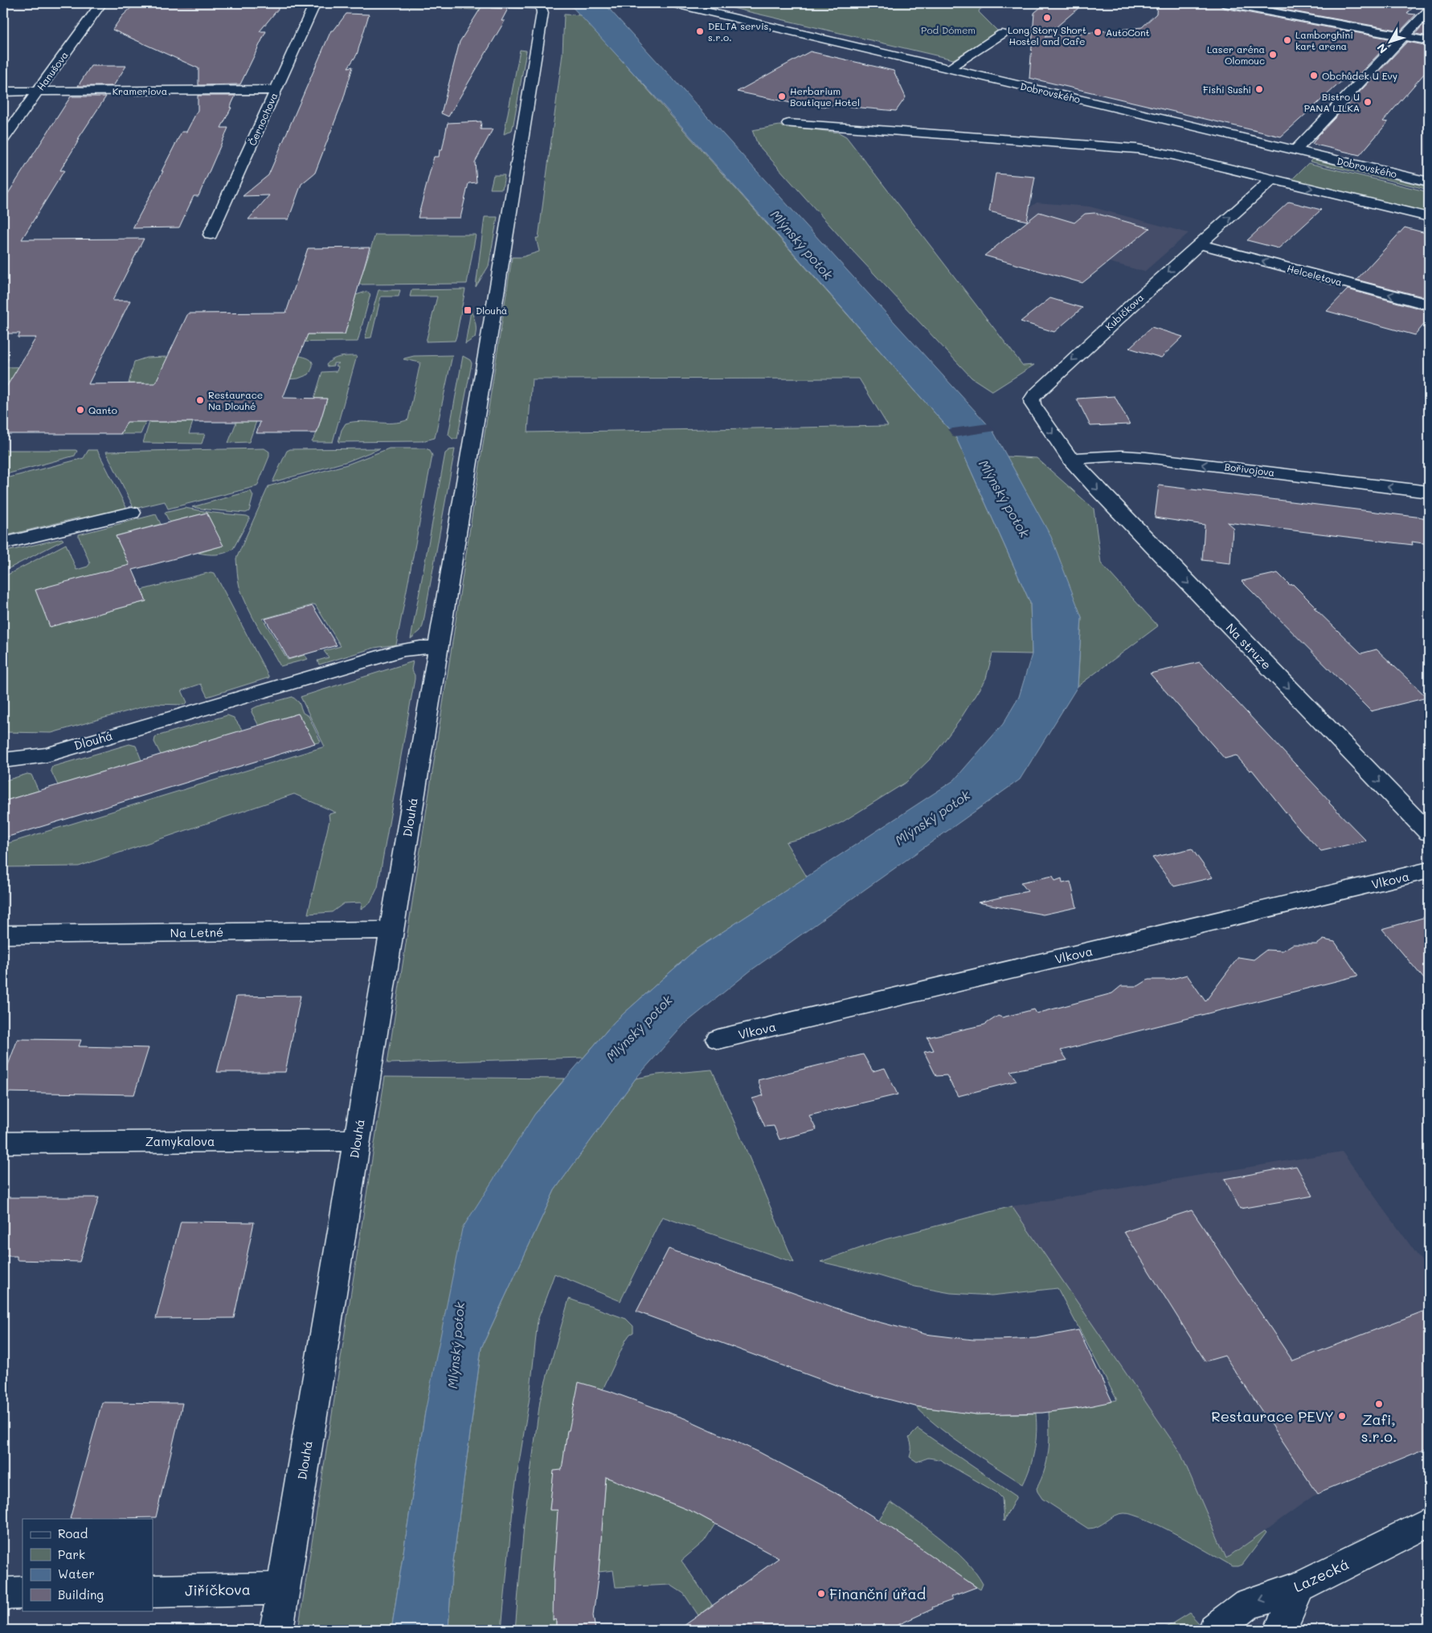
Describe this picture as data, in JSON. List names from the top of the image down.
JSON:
{
  "streets": {
    "street": [
      "Hanušova",
      "Krameriova",
      "Dobrovského",
      "Černochova",
      "Helceletova",
      "Kubíčkova",
      "Bořivojova",
      "Na struze",
      "Dlouhá",
      "Vlkova",
      "Na Letné",
      "Zamykalova",
      "Lazecká",
      "Jiříčkova"
    ]
  },
  "crossings": [
    ["Hanušova", "Krameriova"],
    ["Krameriova", "Černochova"],
    ["Helceletova", "Kubíčkova"],
    ["Kubíčkova", "Bořivojova"],
    ["Kubíčkova", "Na struze"],
    ["Bořivojova", "Na struze"],
    ["Dlouhá", "Na Letné"],
    ["Dlouhá", "Zamykalova"],
    ["Dlouhá", "Jiříčkova"]
  ],
  "one_way": ["Bořivojova", "Na struze", "Lazecká"],
  "water": ["Mlýnský potok"],
  "parks": ["Pod Dómem"],
  "places": {
    "other": [
      "Long Story Short Hostel and Cafe",
      "DELTA servis, s.r.o.",
      "AutoCont",
      "Lamborghini kart arena",
      "Laser aréna Olomouc",
      "Obchůdek U Evy",
      "Fishi Sushi",
      "Herbarium Boutique Hotel",
      "Bistro U PANA LILKA",
      "Restaurace Na Dlouhé",
      "Qanto",
      "Zafi, s.r.o.",
      "Restaurace PEVY",
      "Finanční úřad"
    ],
    "transit": ["Dlouhá"]
  },
  "legend": [
    "Road",
    "Park",
    "Water",
    "Building"
  ],
  "north": "bottom left"
}
